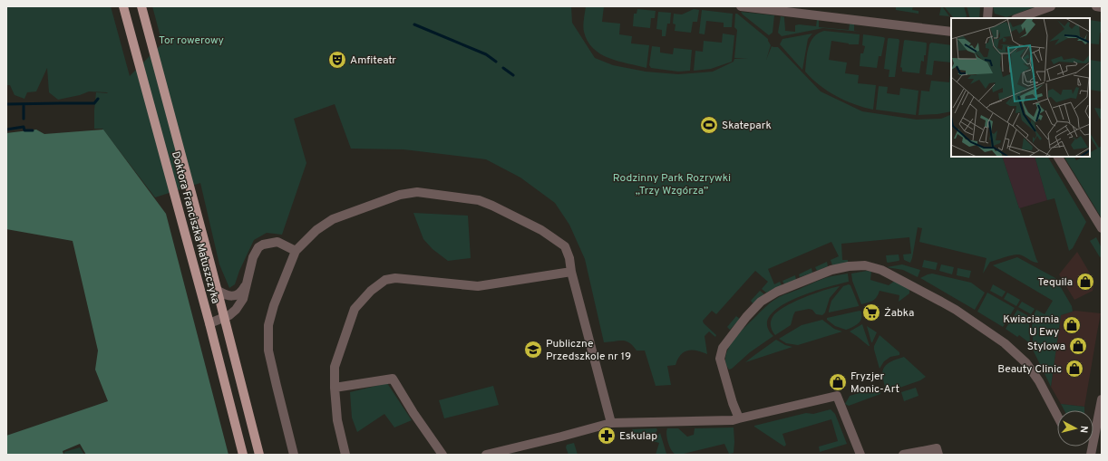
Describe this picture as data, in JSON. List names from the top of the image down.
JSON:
{
  "streets": {
    "main road": ["Doktora Franciszka Matuszczyka"]
  },
  "parks": ["Tor rowerowy", "Rodzinny Park Rozrywki „Trzy Wzgórza”"],
  "places": {
    "theatre": ["Amfiteatr"],
    "sports": ["Skatepark"],
    "shop": [
      "Tequila",
      "Kwiaciarnia U Ewy",
      "Stylowa",
      "Beauty Clinic",
      "Fryzjer Monic-Art"
    ],
    "supermarket": ["Żabka"],
    "school or university": ["Publiczne Przedszkole nr 19"],
    "pharmacy": ["Eskulap"]
  },
  "north": "right"
}
